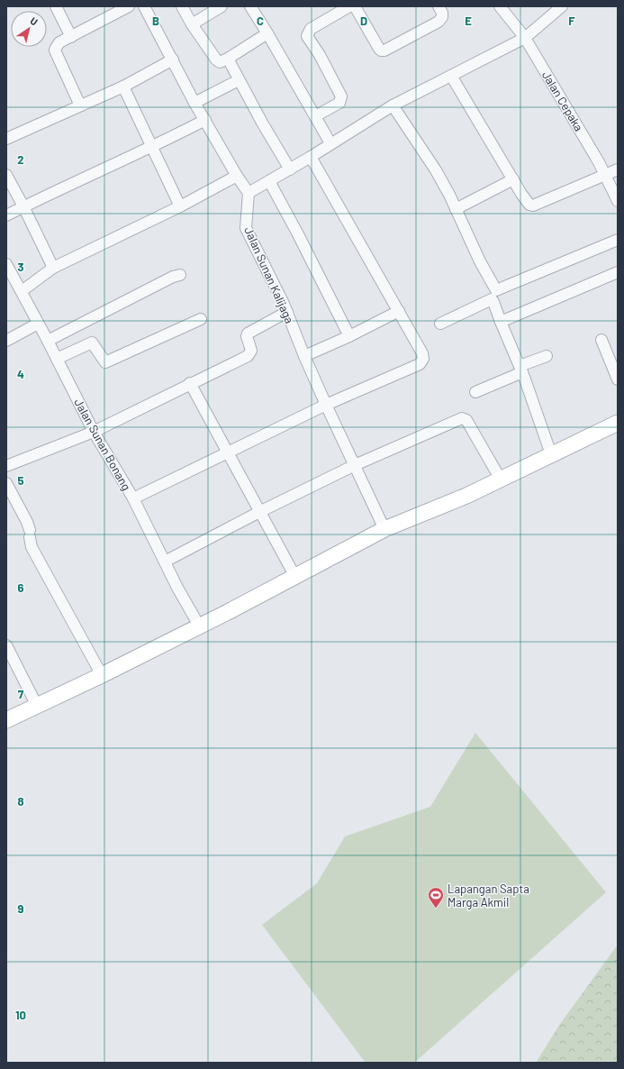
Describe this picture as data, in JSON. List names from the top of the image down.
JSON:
{
  "streets": {
    "street": ["Jalan Cepaka", "Jalan Sunan Kalijaga", "Jalan Sunan Bonang"]
  },
  "places": {
    "sports": ["Lapangan Sapta Marga Akmil"]
  },
  "north": "top right",
  "grid": {
    "columns": [
      "B",
      "C",
      "D",
      "E",
      "F"
    ],
    "rows": [
      "2",
      "3",
      "4",
      "5",
      "6",
      "7",
      "8",
      "9",
      "10"
    ]
  }
}
